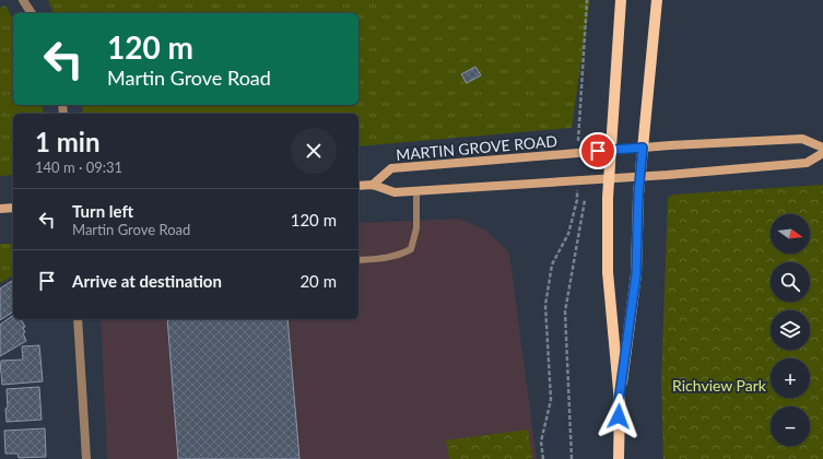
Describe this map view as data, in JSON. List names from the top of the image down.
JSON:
{
  "streets": {
    "main road": ["MARTIN GROVE ROAD"]
  },
  "parks": ["Richview Park"],
  "north": "right",
  "page": {
    "turn": ["120 m", "Martin Grove Road"],
    "heading": ["1 min", "140 m · 09:31"],
    "list": [
      {
        "name": "Turn left",
        "note": "Martin Grove Road",
        "value": "120 m"
      },
      {
        "name": "Arrive at destination",
        "value": "20 m"
      }
    ],
    "map_buttons": ["+", "−"]
  }
}
